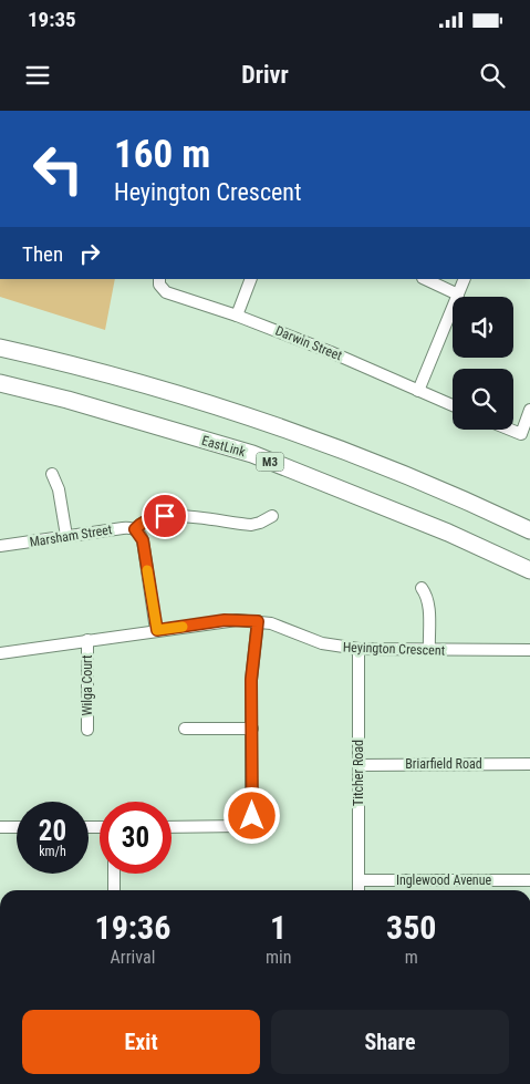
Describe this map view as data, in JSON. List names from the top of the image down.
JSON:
{
  "streets": {
    "highway": ["EastLink", "M3"],
    "street": [
      "Darwin Street",
      "Marsham Street",
      "Heyington Crescent",
      "Wilga Court",
      "Briarfield Road",
      "Titcher Road",
      "Inglewood Avenue"
    ]
  },
  "crossings": [
    ["Heyington Crescent", "Wilga Court"],
    ["Heyington Crescent", "Titcher Road"],
    ["Briarfield Road", "Titcher Road"],
    ["Titcher Road", "Inglewood Avenue"]
  ],
  "page": {
    "status": "19:35",
    "header": "Drivr",
    "turn": ["160 m", "Heyington Crescent"],
    "then": "Then",
    "speed": "20 km/h",
    "limit": "30",
    "eta": [
      "19:36",
      "Arrival",
      "1",
      "min",
      "350",
      "m"
    ],
    "buttons": ["Exit", "Share"]
  }
}
